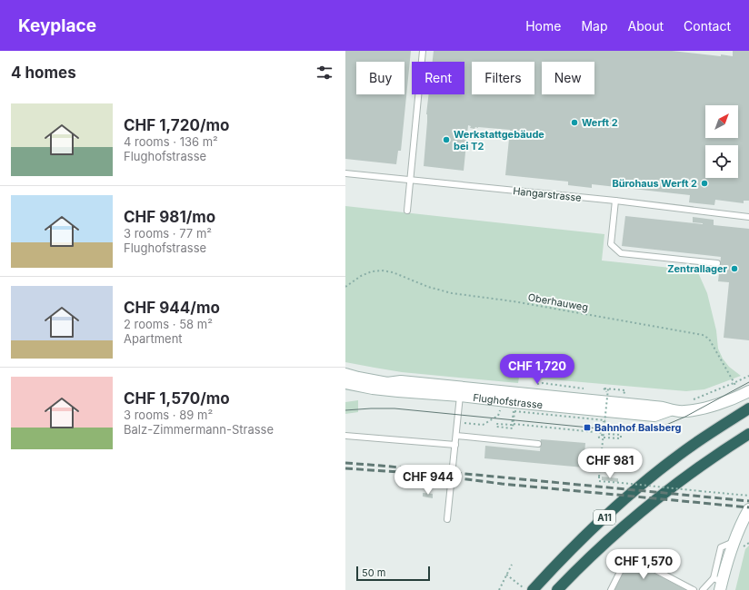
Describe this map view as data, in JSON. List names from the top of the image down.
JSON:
{
  "streets": {
    "highway": ["A11"],
    "main road": ["Flughofstrasse"],
    "lane": ["Hangarstrasse"],
    "path": ["Oberhauweg"]
  },
  "crossings": [
    ["Oberhauweg", "Flughofstrasse"]
  ],
  "places": {
    "other": [
      "Werft 2",
      "Werkstattgebäude bei T2",
      "Bürohaus Werft 2",
      "Zentrallager"
    ],
    "transit": ["Bahnhof Balsberg"]
  },
  "scale_bar": "50 m",
  "north": "top right",
  "page": {
    "header": "Keyplace",
    "nav": [
      "Home",
      "Map",
      "About",
      "Contact"
    ],
    "heading": "4 homes",
    "chip": [
      "Buy",
      "Rent",
      "Filters",
      "New"
    ],
    "list": [
      {
        "name": "CHF 1,720/mo",
        "note": "4 rooms · 136 m² · Flughofstrasse"
      },
      {
        "name": "CHF 981/mo",
        "note": "3 rooms · 77 m² · Flughofstrasse"
      },
      {
        "name": "CHF 944/mo",
        "note": "2 rooms · 58 m² · Apartment"
      },
      {
        "name": "CHF 1,570/mo",
        "note": "3 rooms · 89 m² · Balz-Zimmermann-Strasse"
      }
    ],
    "price": [
      "CHF 1,720",
      "CHF 981",
      "CHF 944",
      "CHF 1,570"
    ],
    "scale": "50 m"
  }
}
